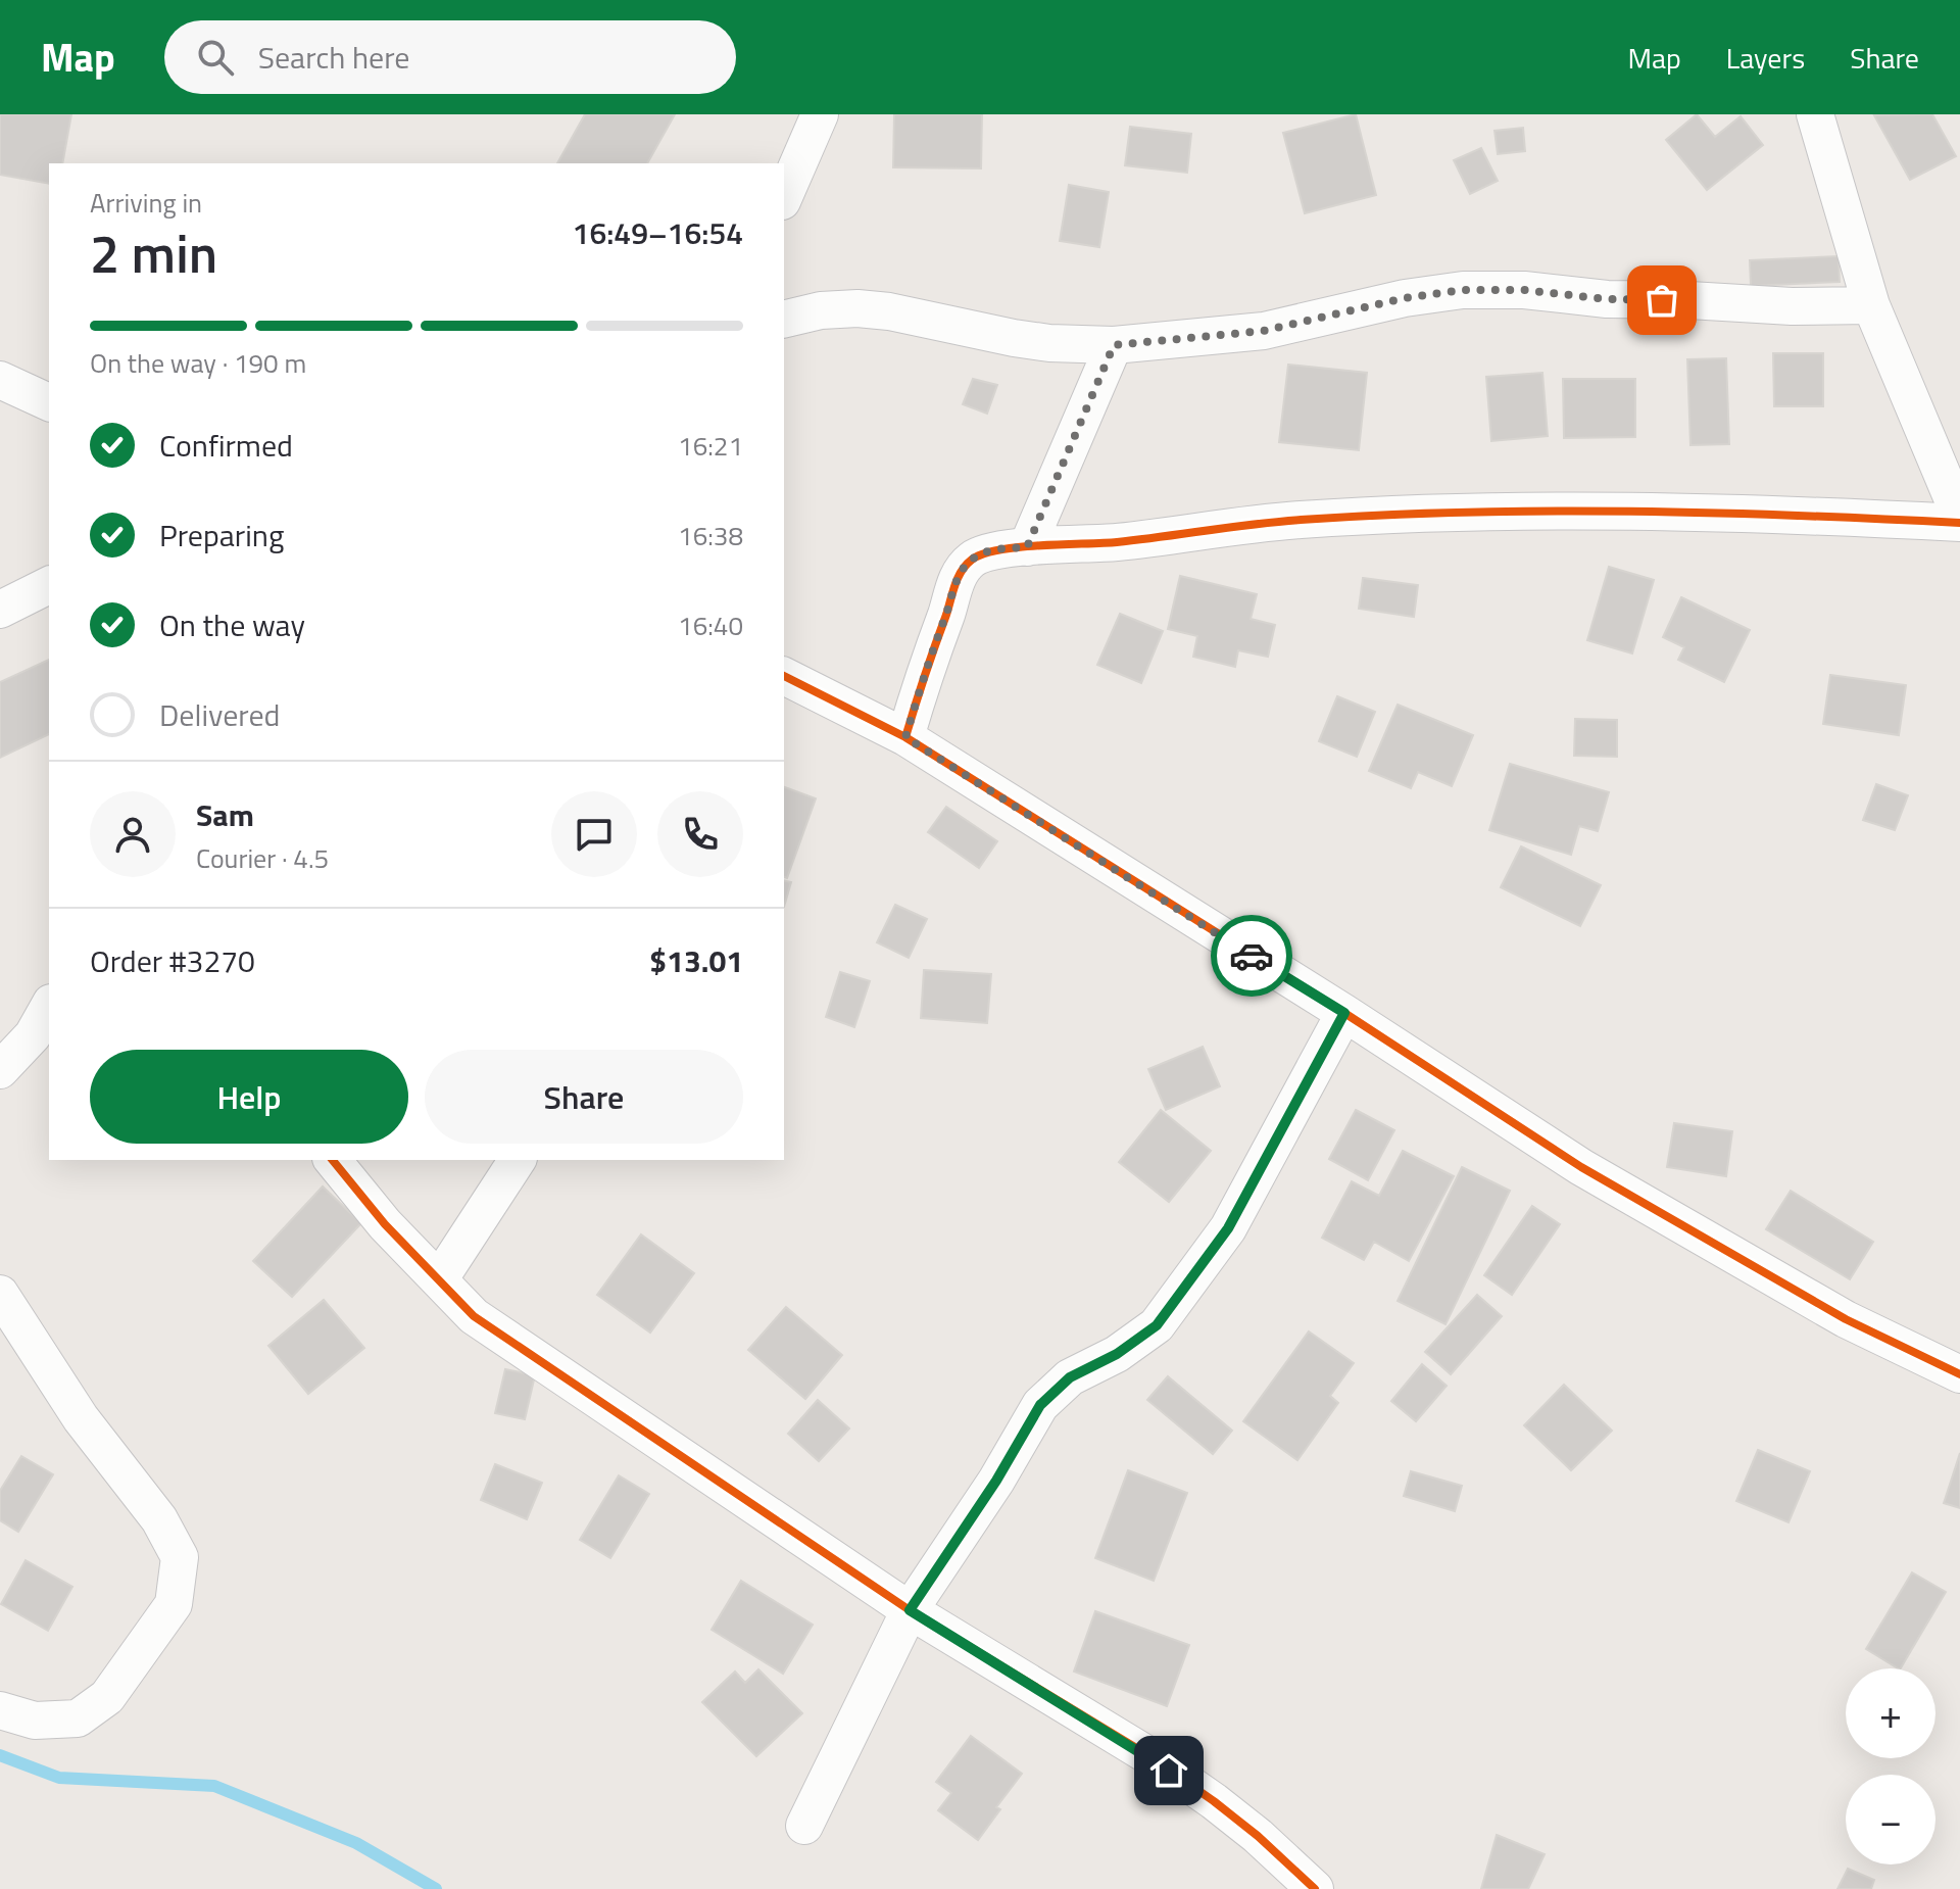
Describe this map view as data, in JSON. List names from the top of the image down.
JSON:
{
  "page": {
    "header": "Map",
    "search": "Search here",
    "nav": ["Map", "Layers", "Share"],
    "heading": ["2 min", "Arriving in", "16:49–16:54"],
    "panel": [
      "Sam",
      "Courier · 4.5",
      "Order #3270",
      "$13.01"
    ],
    "bar": "On the way · 190 m",
    "list": [
      ["Confirmed", "16:21"],
      ["Preparing", "16:38"],
      ["On the way", "16:40"],
      "Delivered"
    ],
    "buttons": ["Help", "Share"],
    "map_buttons": ["+", "−"]
  }
}
